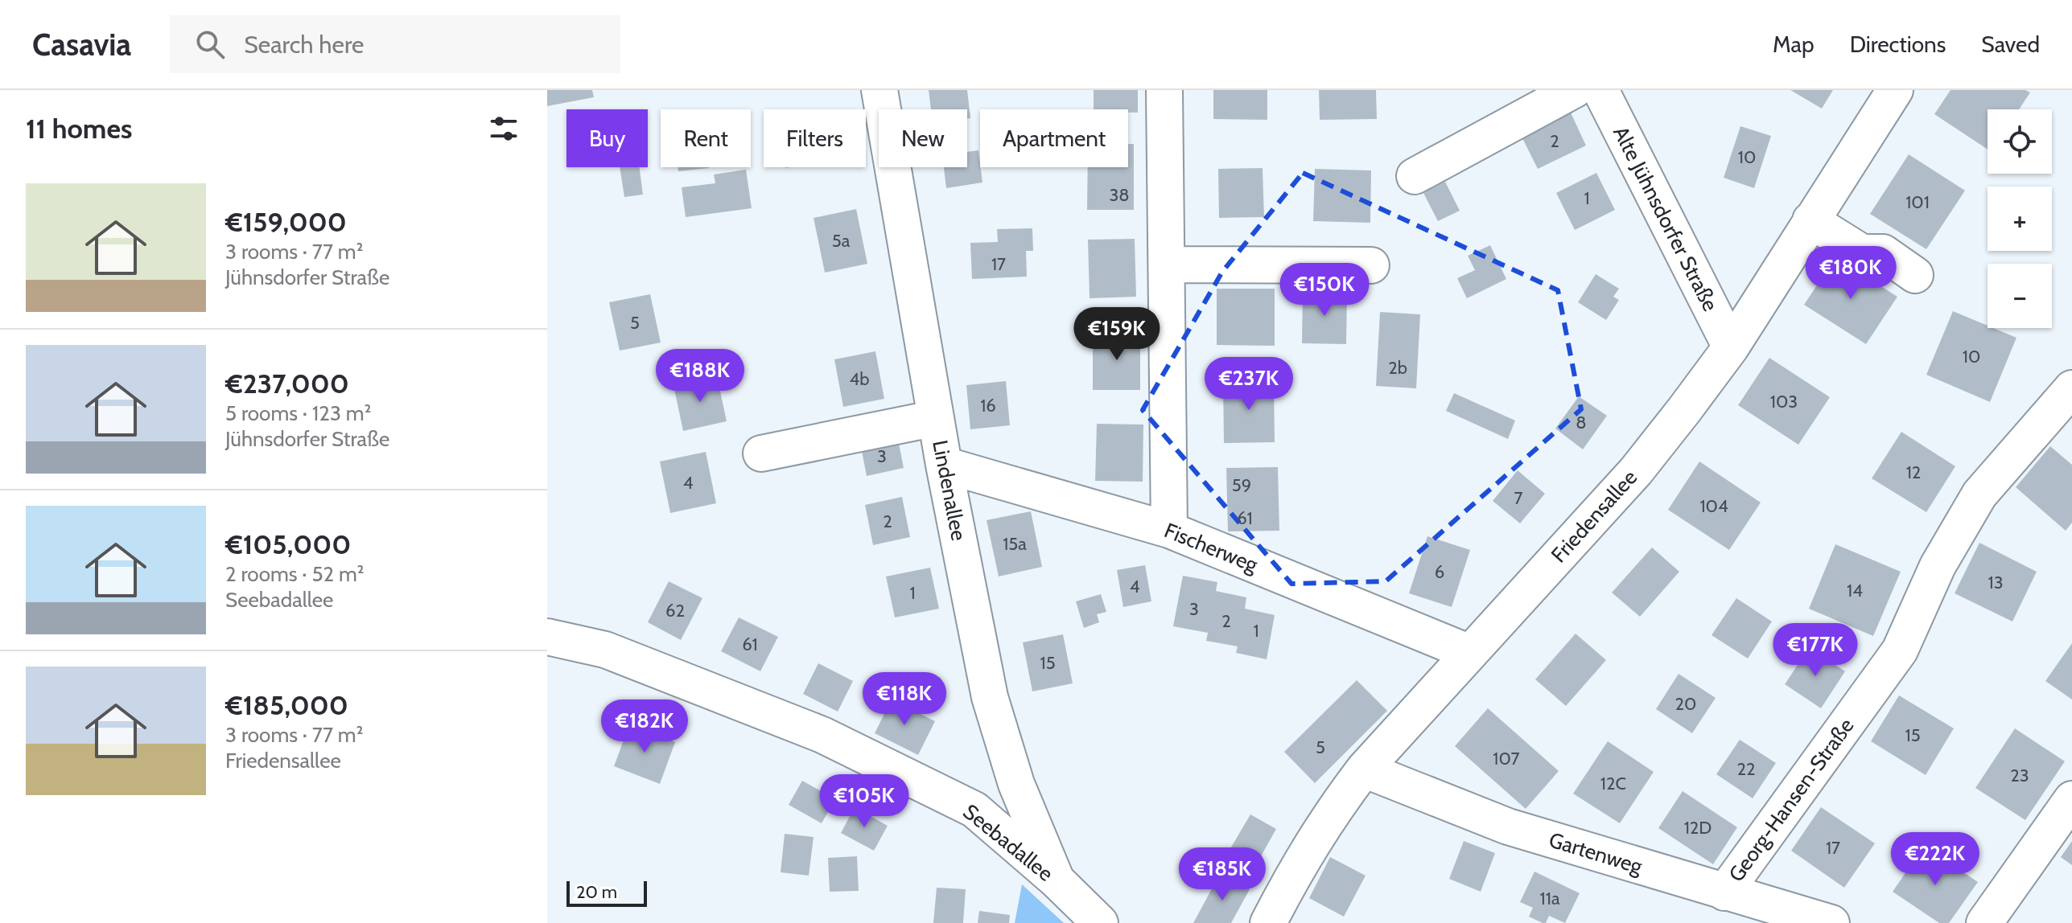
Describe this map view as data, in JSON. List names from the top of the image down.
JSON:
{
  "streets": {
    "street": [
      "Alte Jühnsdorfer Straße",
      "Lindenallee",
      "Friedensallee",
      "Fischerweg",
      "Georg-Hansen-Straße",
      "Seebadallee",
      "Gartenweg"
    ]
  },
  "crossings": [
    ["Alte Jühnsdorfer Straße", "Friedensallee"],
    ["Lindenallee", "Fischerweg"],
    ["Lindenallee", "Seebadallee"],
    ["Friedensallee", "Fischerweg"],
    ["Friedensallee", "Gartenweg"],
    ["Georg-Hansen-Straße", "Gartenweg"]
  ],
  "house_numbers": [
    "2",
    "10",
    "38",
    "1",
    "101",
    "5a",
    "17",
    "5",
    "10",
    "2b",
    "4b",
    "103",
    "16",
    "8",
    "3",
    "12",
    "4",
    "59",
    "7",
    "104",
    "61",
    "2",
    "15a",
    "6",
    "13",
    "4",
    "14",
    "1",
    "3",
    "62",
    "2",
    "1",
    "61",
    "15",
    "20",
    "15",
    "5",
    "107",
    "22",
    "23",
    "12C",
    "12D",
    "17",
    "11a"
  ],
  "scale_bar": "20 m",
  "page": {
    "header": "Casavia",
    "search": "Search here",
    "nav": ["Map", "Directions", "Saved"],
    "heading": "11 homes",
    "map_buttons": ["+", "−"],
    "chip": [
      "Buy",
      "Rent",
      "Filters",
      "New",
      "Apartment"
    ],
    "list": [
      {
        "name": "€159,000",
        "note": "3 rooms · 77 m² · Jühnsdorfer Straße"
      },
      {
        "name": "€237,000",
        "note": "5 rooms · 123 m² · Jühnsdorfer Straße"
      },
      {
        "name": "€105,000",
        "note": "2 rooms · 52 m² · Seebadallee"
      },
      {
        "name": "€185,000",
        "note": "3 rooms · 77 m² · Friedensallee"
      }
    ],
    "price": [
      "€180K",
      "€150K",
      "€159K",
      "€188K",
      "€237K",
      "€177K",
      "€118K",
      "€182K",
      "€105K",
      "€222K",
      "€185K"
    ],
    "scale": "20 m"
  }
}
